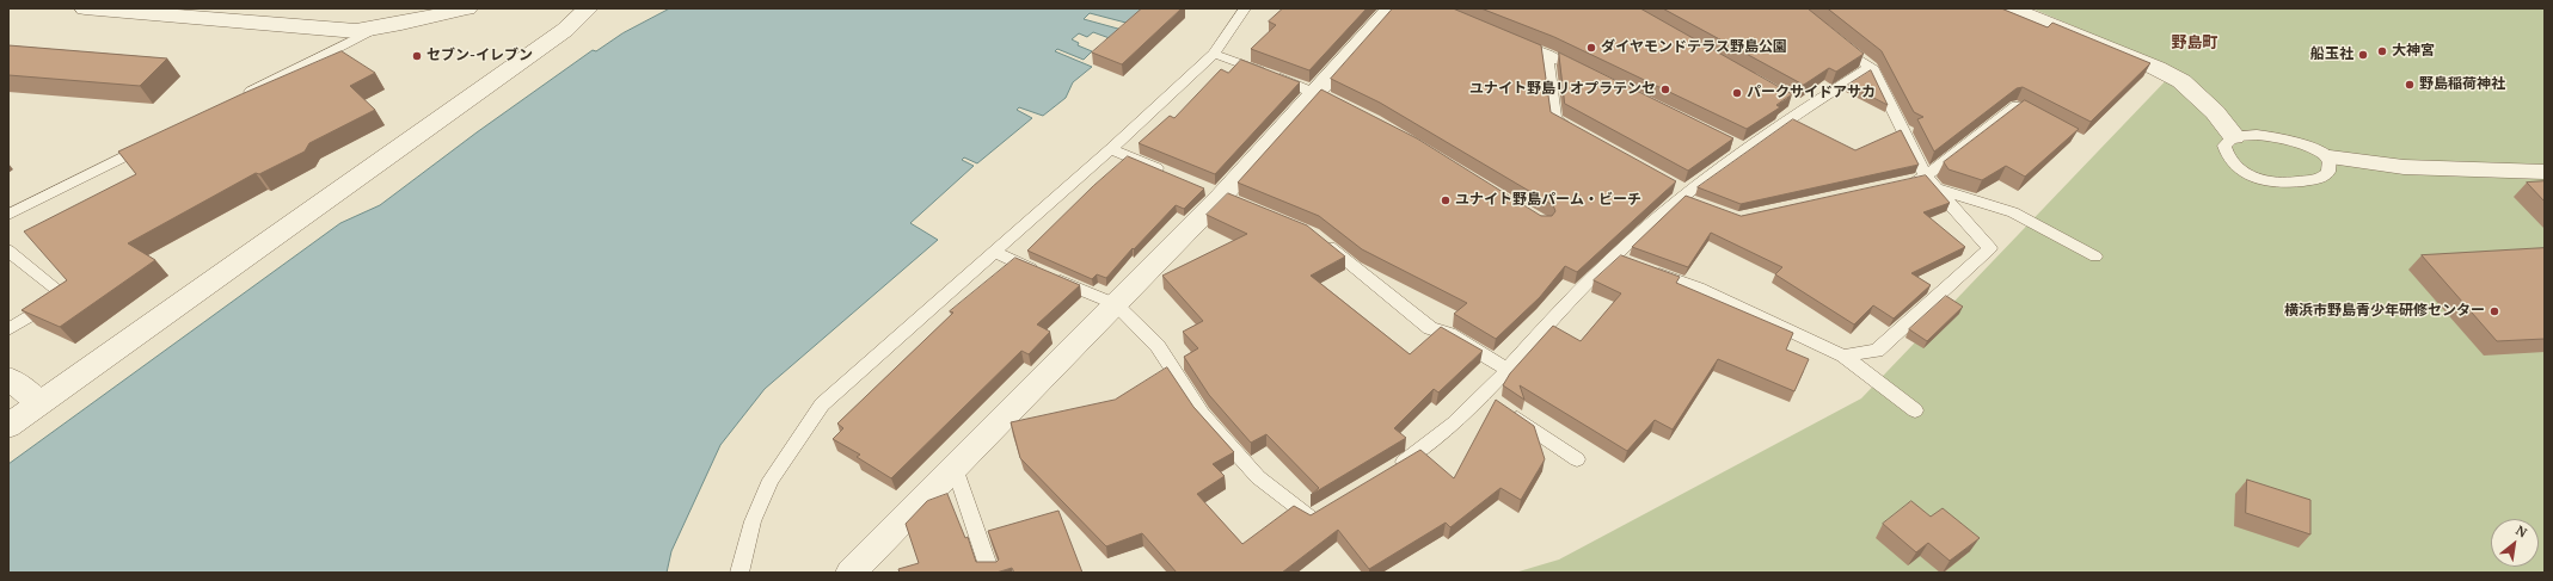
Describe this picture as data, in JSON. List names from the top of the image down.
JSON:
{
  "districts": ["野島町"],
  "places": [
    "ダイヤモンドテラス野島公園",
    "大神宮",
    "船玉社",
    "セブン-イレブン",
    "野島稲荷神社",
    "ユナイト野島リオプラテンセ",
    "パークサイドアサカ",
    "ユナイト野島パーム・ビーチ",
    "横浜市野島青少年研修センター"
  ],
  "north": "top right"
}
